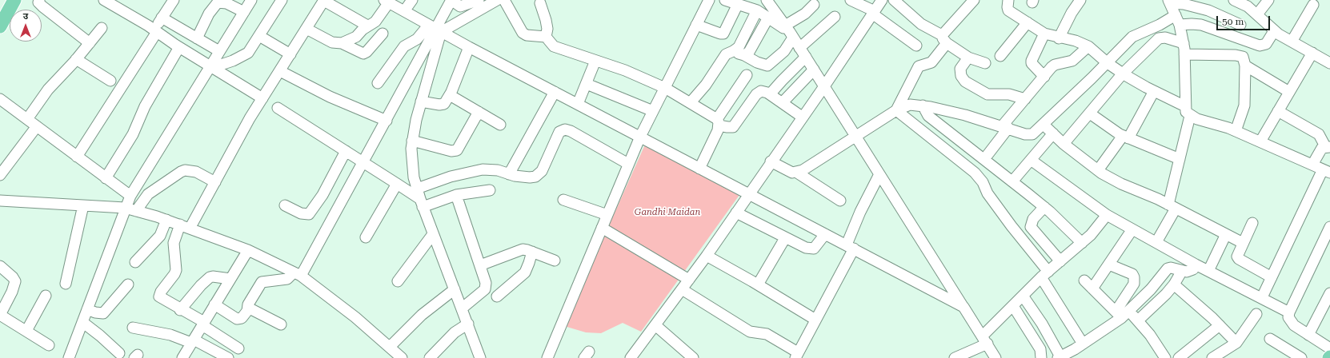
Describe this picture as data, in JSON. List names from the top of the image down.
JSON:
{
  "parks": ["Gandhi Maidan"],
  "scale_bar": "50 m",
  "north": "top"
}
